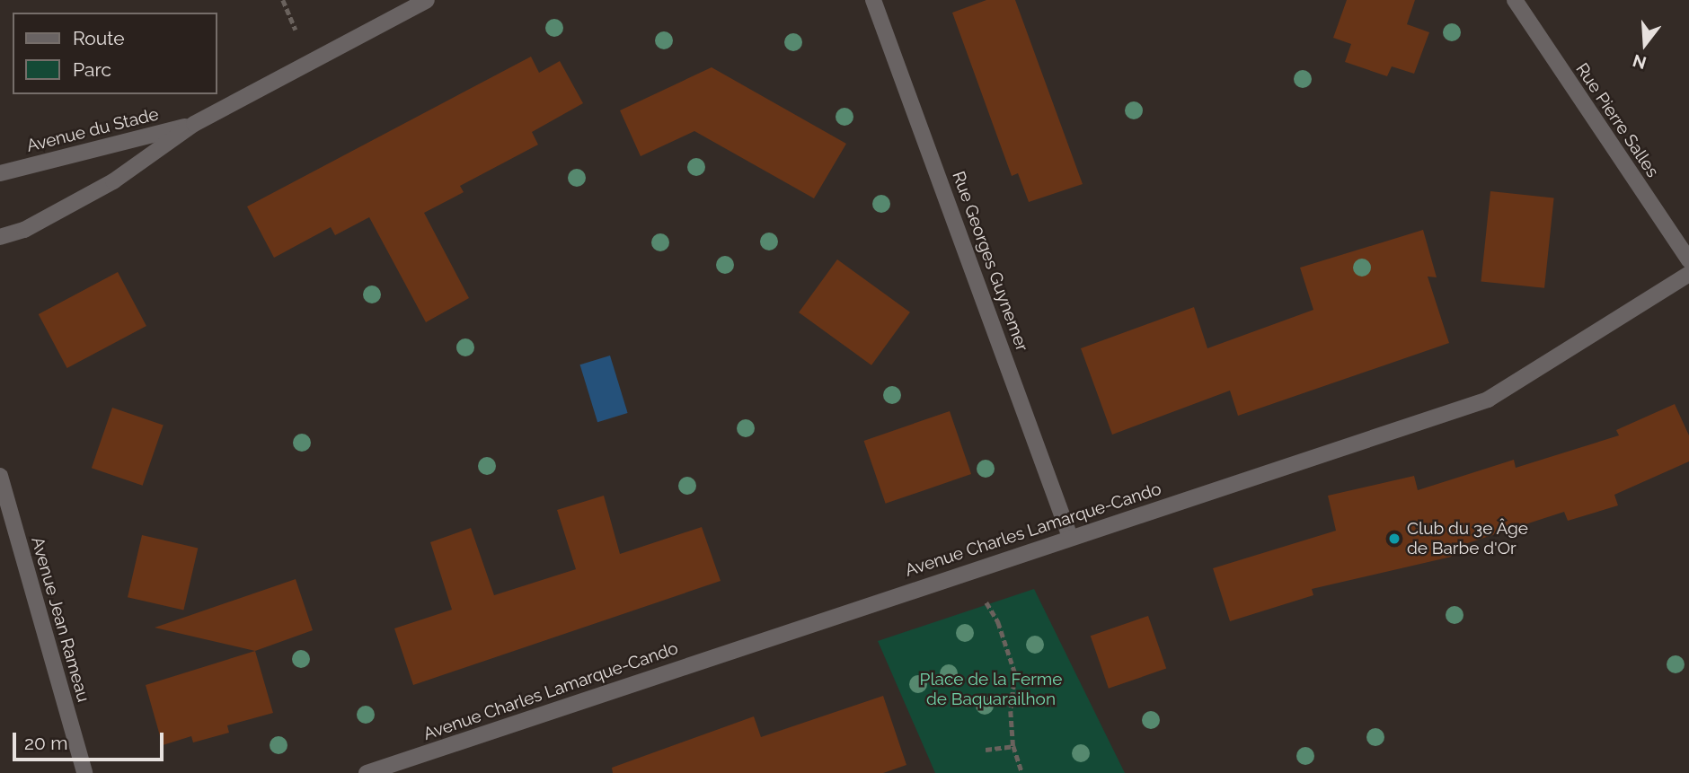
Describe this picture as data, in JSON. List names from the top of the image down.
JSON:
{
  "streets": {
    "street": [
      "Rue Pierre Salles",
      "Avenue du Stade",
      "Rue Georges Guynemer",
      "Avenue Charles Lamarque-Cando",
      "Avenue Jean Rameau"
    ]
  },
  "crossings": [
    ["Rue Georges Guynemer", "Avenue Charles Lamarque-Cando"]
  ],
  "parks": ["Place de la Ferme de Baquarailhon"],
  "places": ["Club du 3e Âge de Barbe d'Or"],
  "legend": ["Route", "Parc"],
  "scale_bar": "20 m",
  "north": "bottom"
}
